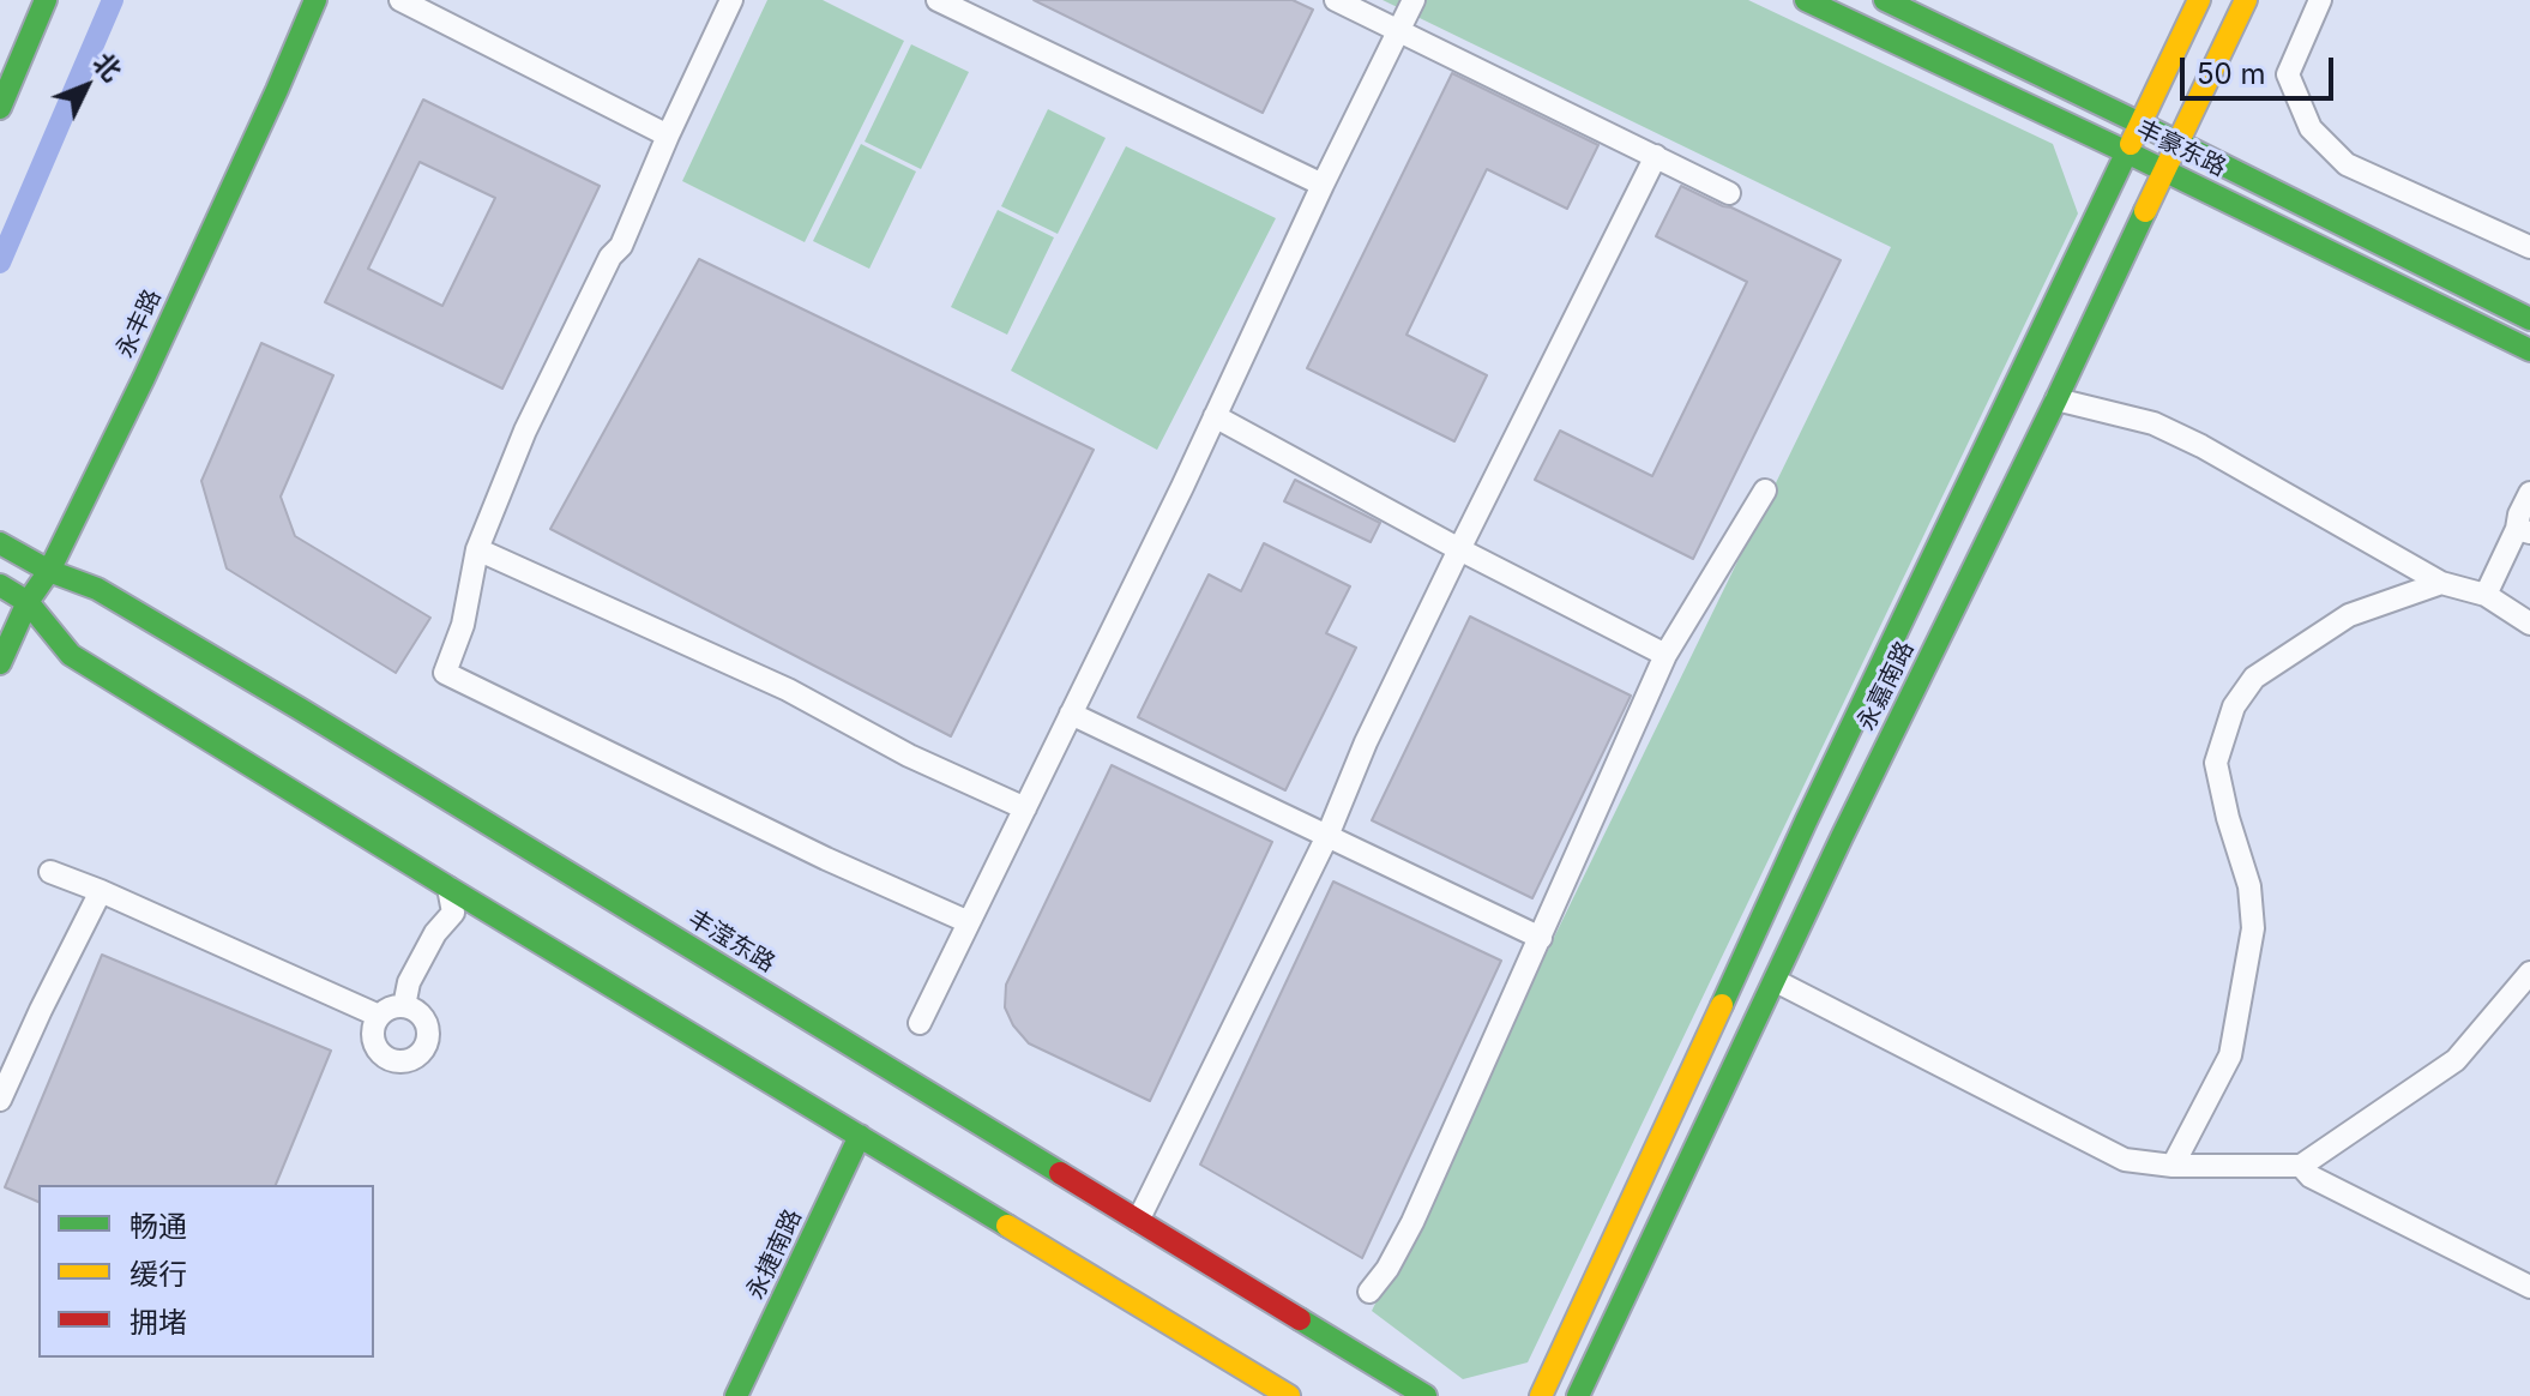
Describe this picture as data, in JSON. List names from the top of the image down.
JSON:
{
  "streets": {
    "street": [
      "丰豪东路",
      "永丰路",
      "永嘉南路",
      "丰滢东路",
      "永捷南路"
    ]
  },
  "crossings": [
    ["丰豪东路", "永嘉南路"],
    ["永丰路", "丰滢东路"]
  ],
  "legend": ["畅通", "缓行", "拥堵"],
  "scale_bar": "50 m",
  "north": "top right"
}
